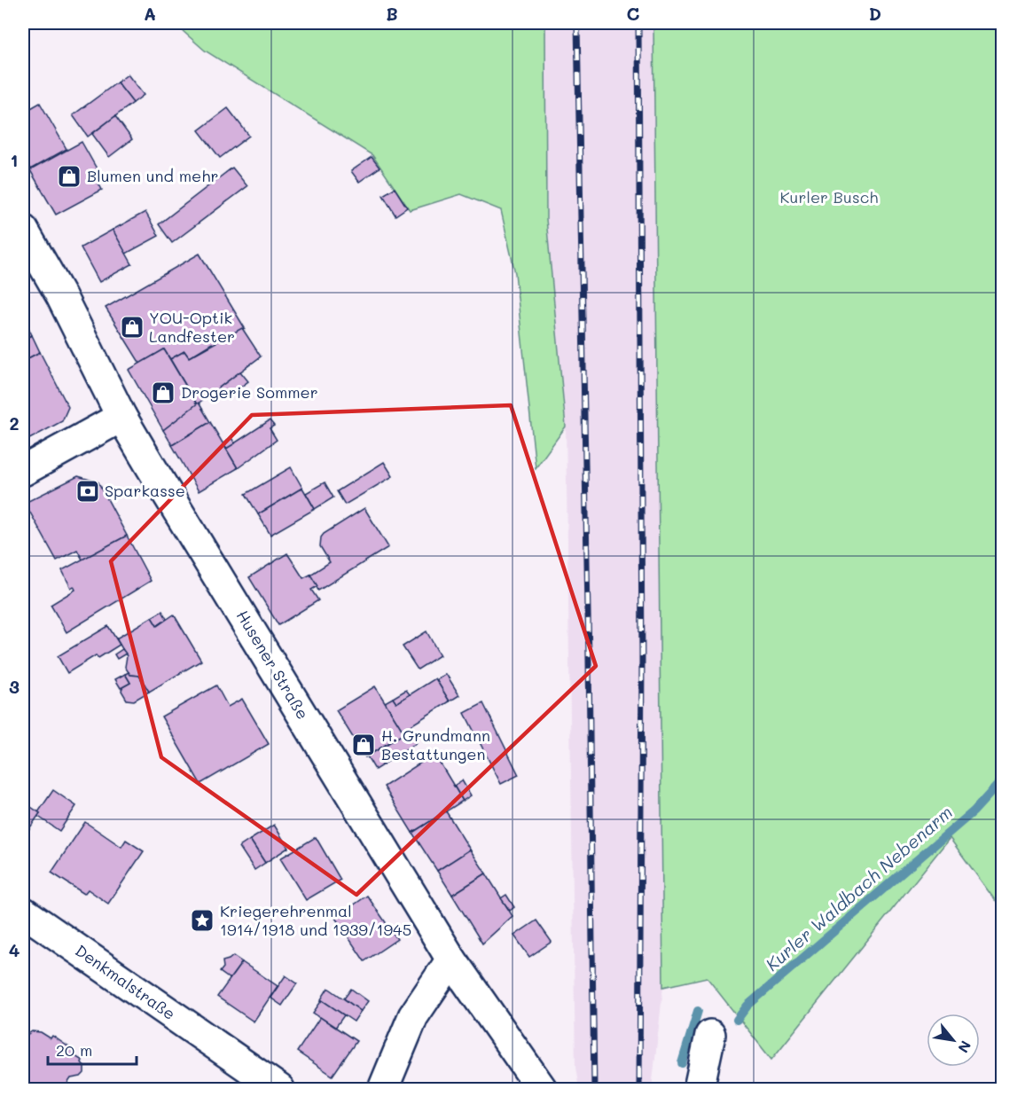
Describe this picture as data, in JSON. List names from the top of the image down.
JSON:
{
  "streets": {
    "street": ["Husener Straße", "Denkmalstraße"]
  },
  "water": ["Kurler Waldbach Nebenarm"],
  "parks": ["Kurler Busch"],
  "places": {
    "shop": [
      "Blumen und mehr",
      "YOU-Optik Landfester",
      "Drogerie Sommer",
      "H. Grundmann Bestattungen"
    ],
    "bank": ["Sparkasse"],
    "place": ["Kriegerehrenmal 1914/1918 und 1939/1945"]
  },
  "scale_bar": "20 m",
  "north": "bottom right",
  "grid": {
    "columns": [
      "A",
      "B",
      "C",
      "D"
    ],
    "rows": [
      "1",
      "2",
      "3",
      "4"
    ]
  }
}
